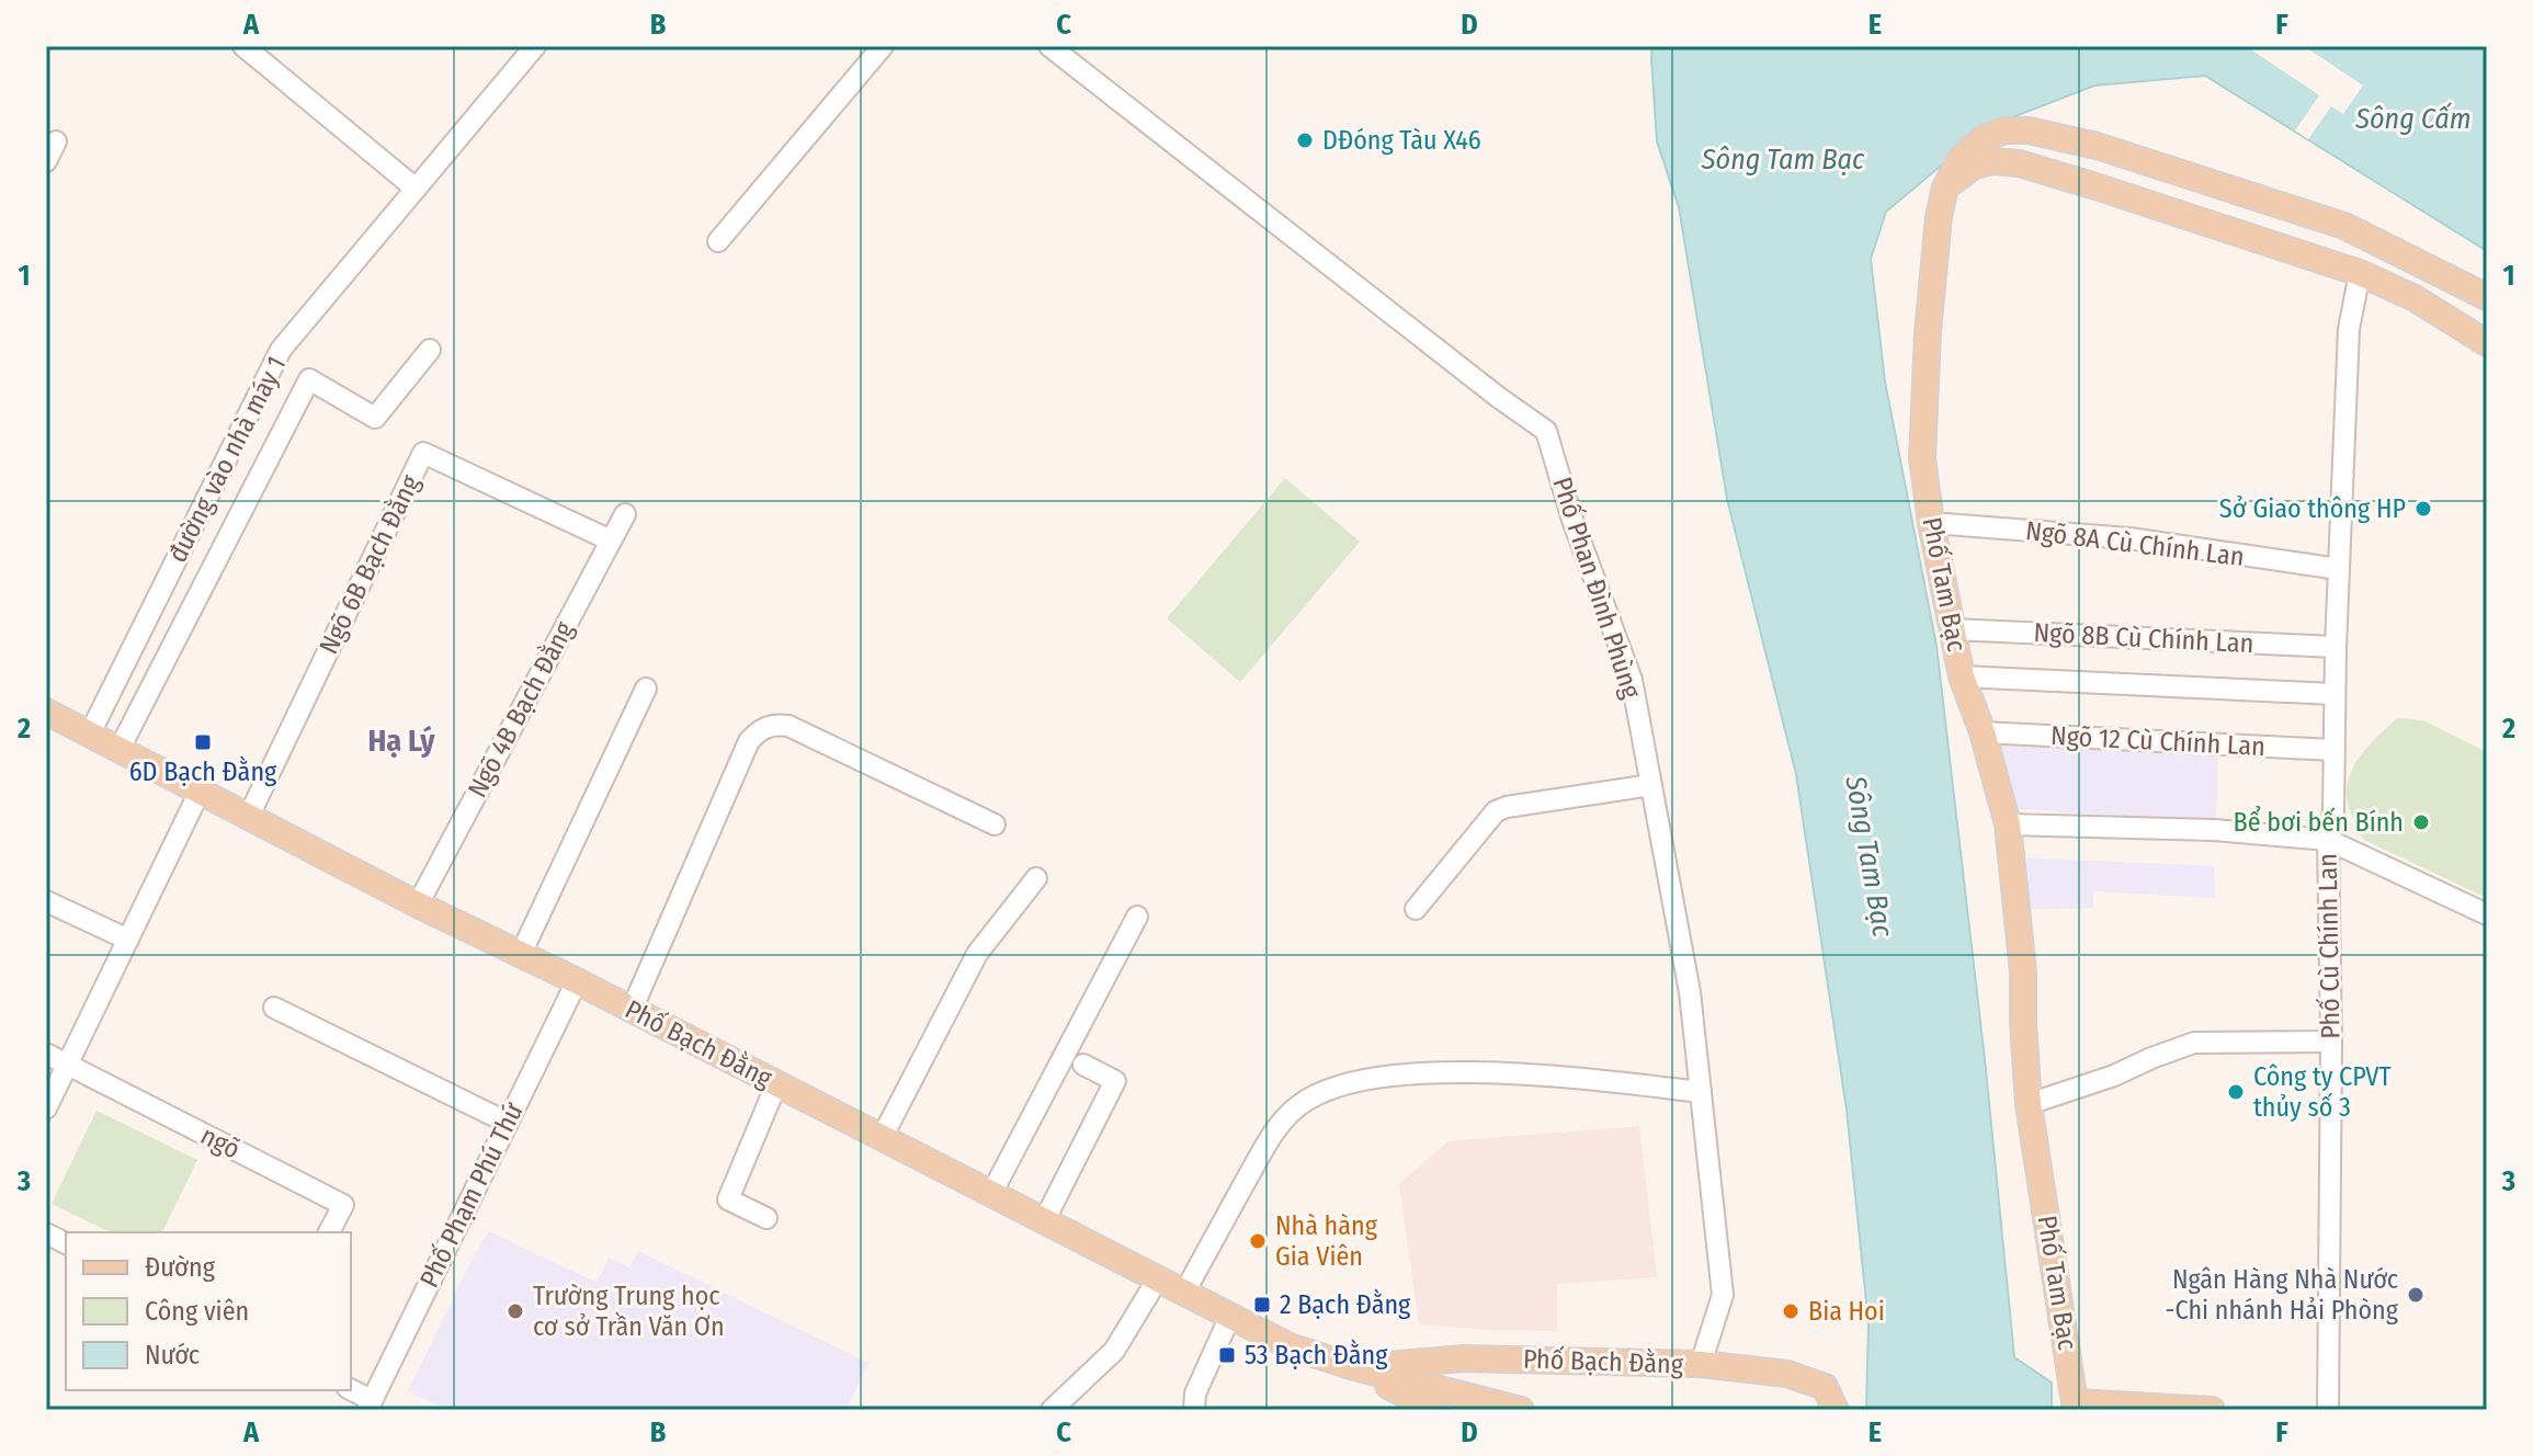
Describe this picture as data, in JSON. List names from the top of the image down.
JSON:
{
  "streets": {
    "main road": ["Phố Tam Bạc", "Phố Bạch Đằng"],
    "street": [
      "đường vào nhà máy 1",
      "Ngõ 8A Cù Chính Lan",
      "Ngõ 6B Bạch Đằng",
      "Phố Phan Đình Phùng",
      "Ngõ 8B Cù Chính Lan",
      "Ngõ 4B Bạch Đằng",
      "Ngõ 12 Cù Chính Lan",
      "Phố Cù Chính Lan",
      "ngõ",
      "Phố Phạm Phú Thứ"
    ]
  },
  "crossings": [
    ["đường vào nhà máy 1", "Phố Bạch Đằng"],
    ["Ngõ 8A Cù Chính Lan", "Phố Tam Bạc"],
    ["Ngõ 8A Cù Chính Lan", "Phố Cù Chính Lan"],
    ["Ngõ 6B Bạch Đằng", "Ngõ 4B Bạch Đằng"],
    ["Ngõ 6B Bạch Đằng", "Phố Bạch Đằng"],
    ["Phố Tam Bạc", "Ngõ 8B Cù Chính Lan"],
    ["Phố Tam Bạc", "Ngõ 12 Cù Chính Lan"],
    ["Phố Phan Đình Phùng", "Phố Bạch Đằng"],
    ["Ngõ 8B Cù Chính Lan", "Phố Cù Chính Lan"],
    ["Ngõ 4B Bạch Đằng", "Phố Bạch Đằng"],
    ["Ngõ 12 Cù Chính Lan", "Phố Cù Chính Lan"],
    ["Phố Bạch Đằng", "Phố Phạm Phú Thứ"]
  ],
  "districts": ["Hạ Lý"],
  "water": ["Sông Cấm", "Sông Tam Bạc"],
  "places": {
    "other": [
      "DĐóng Tàu X46",
      "Sở Giao thông HP",
      "Bể bơi bến Bính",
      "Công ty CPVT thủy số 3",
      "Nhà hàng Gia Viên",
      "Ngân Hàng Nhà Nước -Chi nhánh Hải Phòng",
      "Trường Trung học cơ sở Trần Văn Ơn",
      "Bia Hoi"
    ],
    "transit": ["6D Bạch Đằng", "2 Bạch Đằng", "53 Bạch Đằng"]
  },
  "legend": ["Đường", "Công viên", "Nước"],
  "grid": {
    "columns": [
      "A",
      "B",
      "C",
      "D",
      "E",
      "F"
    ],
    "rows": ["1", "2", "3"]
  }
}
